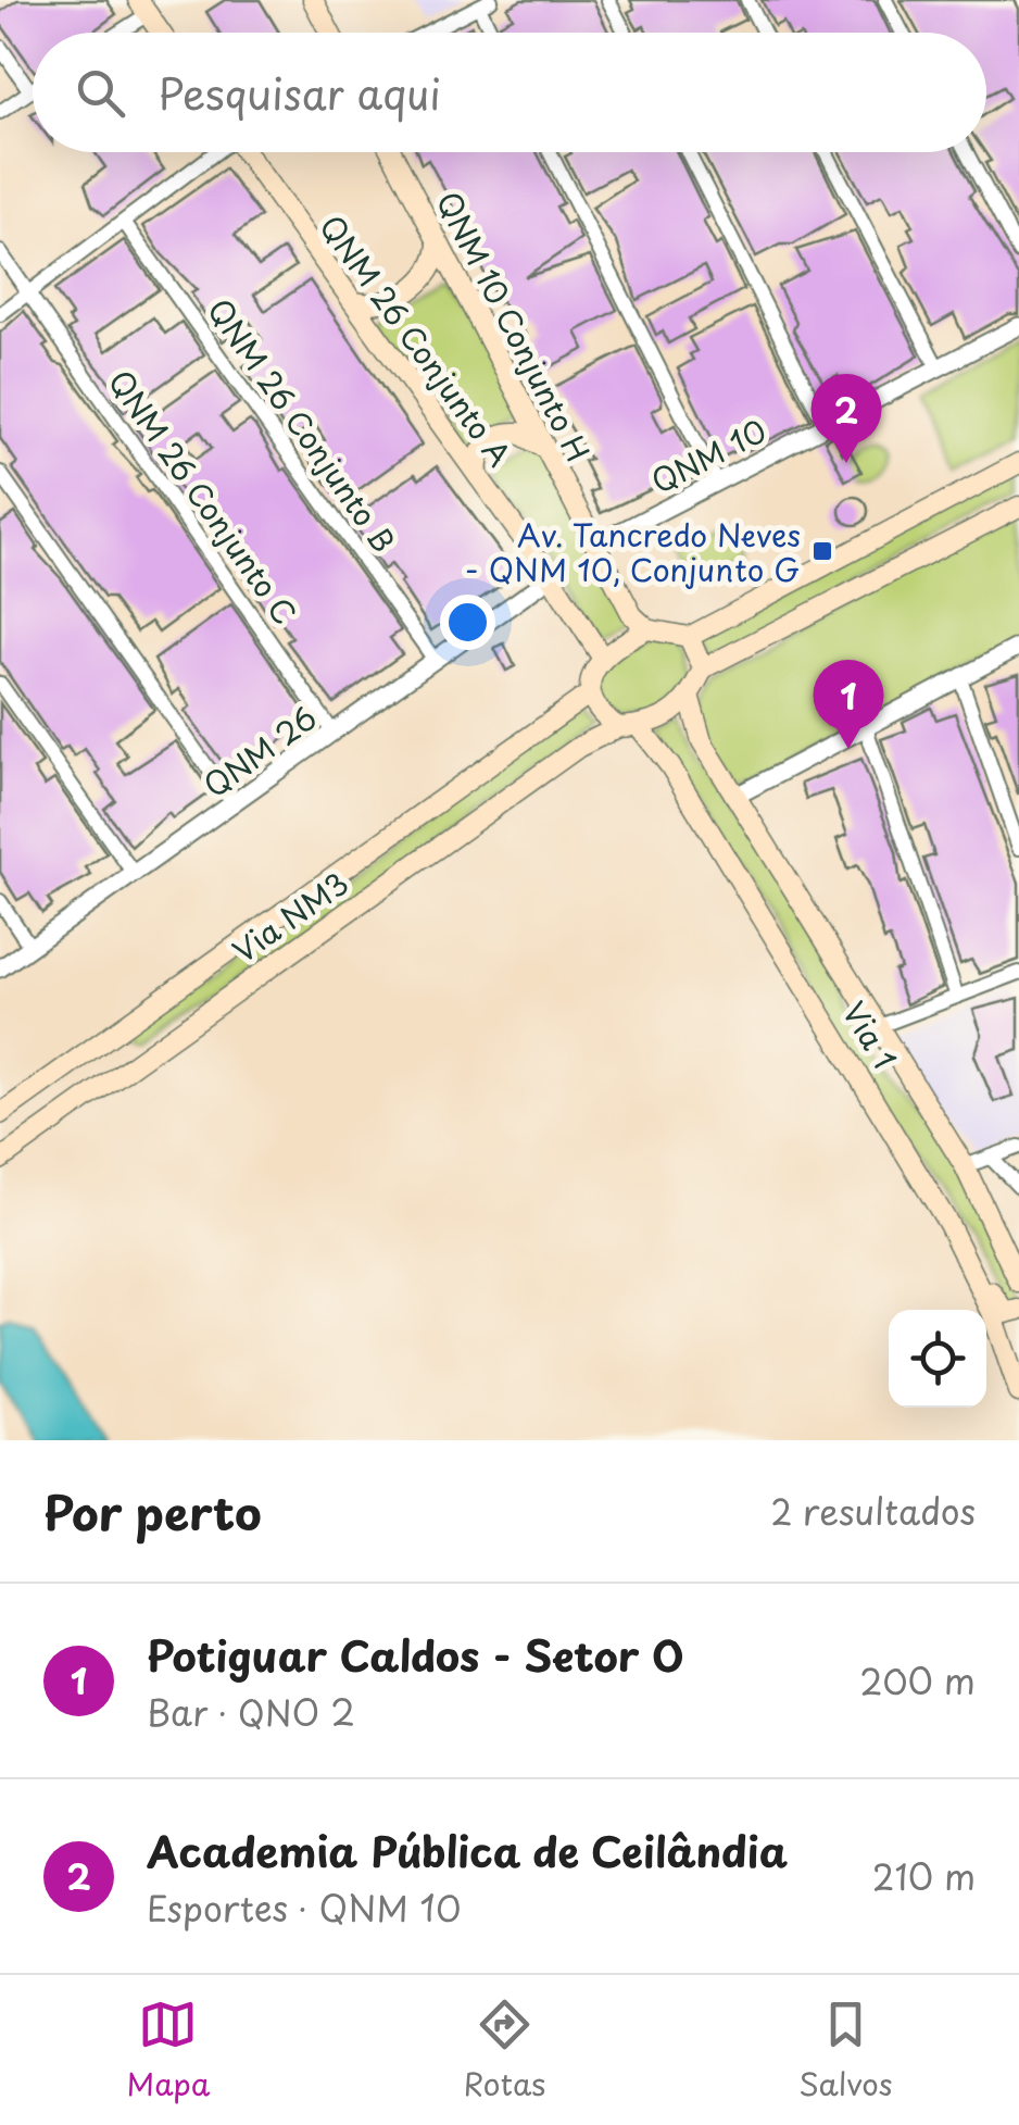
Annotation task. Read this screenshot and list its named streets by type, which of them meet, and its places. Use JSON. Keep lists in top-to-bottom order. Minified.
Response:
{"streets":{"main road":["QNM 10 Conjunto H","QNM 26 Conjunto A","Via NM3","Via 1"],"street":["QNM 26 Conjunto B","QNM 10","QNM 26 Conjunto C","QNM 26"]},"crossings":[["QNM 10 Conjunto H","QNM 26 Conjunto A"],["QNM 10 Conjunto H","QNM 10"],["QNM 10 Conjunto H","Via NM3"],["QNM 10 Conjunto H","Via 1"],["QNM 26 Conjunto A","QNM 26"],["QNM 26 Conjunto A","Via NM3"],["QNM 26 Conjunto A","Via 1"],["QNM 26 Conjunto B","QNM 26"],["QNM 26 Conjunto C","QNM 26"],["Via NM3","Via 1"]],"places":{"transit":["Av. Tancredo Neves - QNM 10, Conjunto G"]},"page":{"search":"Pesquisar aqui","pins":["2","1"],"heading":["Por perto","2 resultados"],"list":[{"mark":"1","name":"Potiguar Caldos - Setor O","note":"Bar · QNO 2","value":"200 m"},{"mark":"2","name":"Academia Pública de Ceilândia","note":"Esportes · QNM 10","value":"210 m"}],"nav":["Mapa","Rotas","Salvos"]}}
